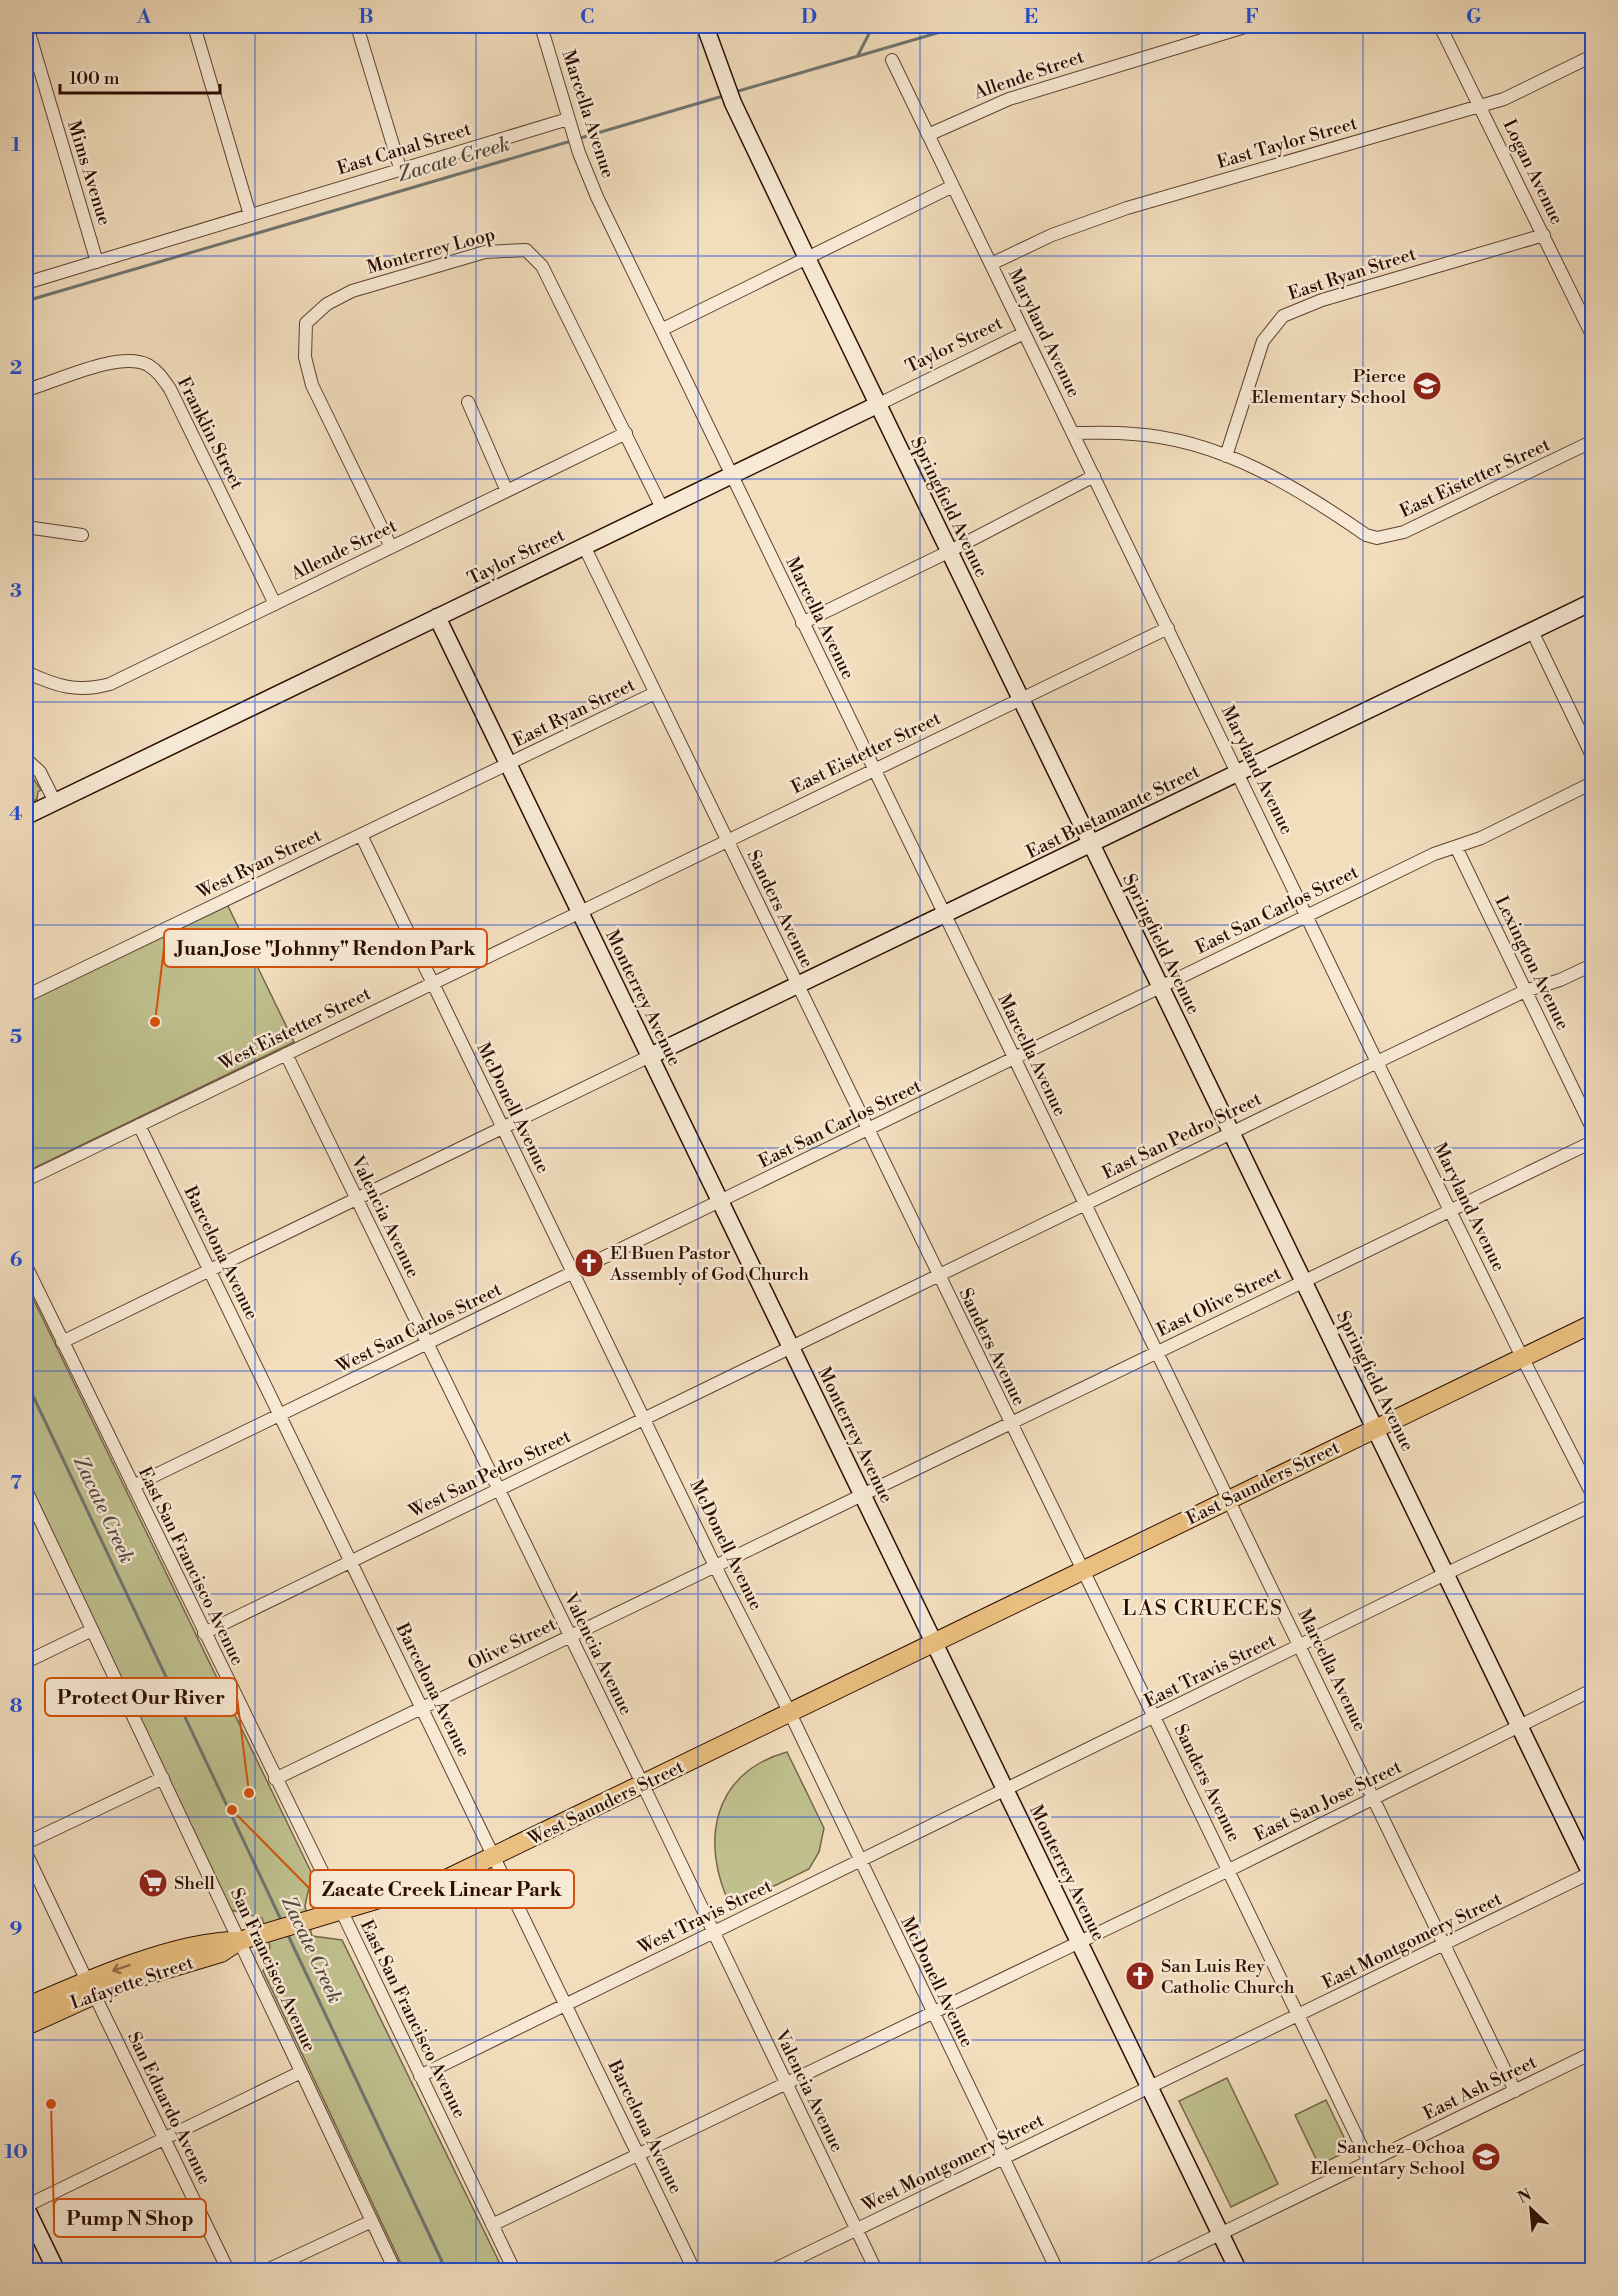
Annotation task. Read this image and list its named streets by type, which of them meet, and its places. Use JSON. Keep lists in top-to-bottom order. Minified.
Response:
{"streets":{"main road":["East Saunders Street","West Saunders Street","Lafayette Street"],"street":["Allende Street","Marcella Avenue","East Taylor Street","East Canal Street","Logan Avenue","Mims Avenue","Monterrey Loop","East Ryan Street","Maryland Avenue","Taylor Street","Franklin Street","East Eistetter Street","Springfield Avenue","East Bustamante Street","West Ryan Street","Sanders Avenue","East San Carlos Street","Lexington Avenue","Monterrey Avenue","West Eistetter Street","McDonell Avenue","East San Pedro Street","Valencia Avenue","Barcelona Avenue","East Olive Street","West San Carlos Street","West San Pedro Street","East San Francisco Avenue","Olive Street","East Travis Street","East San Jose Street","West Travis Street","East Montgomery Street","San Francisco Avenue","East Ash Street","San Eduardo Avenue","West Montgomery Street"]},"crossings":[["Allende Street","Monterrey Loop"],["Allende Street","Maryland Avenue"],["Allende Street","Franklin Street"],["Marcella Avenue","East Canal Street"],["Marcella Avenue","Taylor Street"],["Marcella Avenue","East Eistetter Street"],["Marcella Avenue","East Bustamante Street"],["Marcella Avenue","East San Carlos Street"],["Marcella Avenue","East San Pedro Street"],["Marcella Avenue","East Olive Street"],["Marcella Avenue","East Saunders Street"],["Marcella Avenue","East Travis Street"],["Marcella Avenue","East San Jose Street"],["Marcella Avenue","East Montgomery Street"],["Marcella Avenue","East Ash Street"],["East Taylor Street","Logan Avenue"],["East Taylor Street","Maryland Avenue"],["East Canal Street","Mims Avenue"],["Logan Avenue","East Ryan Street"],["Monterrey Loop","Taylor Street"],["East Ryan Street","East Eistetter Street"],["East Ryan Street","West Ryan Street"],["East Ryan Street","Sanders Avenue"],["East Ryan Street","Monterrey Avenue"],["Maryland Avenue","Taylor Street"],["Maryland Avenue","East Eistetter Street"],["Maryland Avenue","East Bustamante Street"],["Maryland Avenue","East San Carlos Street"],["Maryland Avenue","East San Pedro Street"],["Maryland Avenue","East Olive Street"],["Maryland Avenue","East Saunders Street"],["Taylor Street","Springfield Avenue"],["Taylor Street","Sanders Avenue"],["Taylor Street","Monterrey Avenue"],["East Eistetter Street","Springfield Avenue"],["East Eistetter Street","Sanders Avenue"],["East Eistetter Street","Monterrey Avenue"],["East Eistetter Street","West Eistetter Street"],["Springfield Avenue","East Bustamante Street"],["Springfield Avenue","East San Carlos Street"],["Springfield Avenue","East San Pedro Street"],["Springfield Avenue","East Olive Street"],["Springfield Avenue","East Saunders Street"],["Springfield Avenue","East Travis Street"],["Springfield Avenue","East San Jose Street"],["Springfield Avenue","East Montgomery Street"],["East Bustamante Street","Sanders Avenue"],["East Bustamante Street","Monterrey Avenue"],["West Ryan Street","Monterrey Avenue"],["West Ryan Street","McDonell Avenue"],["Sanders Avenue","East San Carlos Street"],["Sanders Avenue","East San Pedro Street"],["Sanders Avenue","East Olive Street"],["Sanders Avenue","East Saunders Street"],["Sanders Avenue","East Travis Street"],["Sanders Avenue","East San Jose Street"],["Sanders Avenue","East Montgomery Street"],["Sanders Avenue","East Ash Street"],["East San Carlos Street","Lexington Avenue"],["East San Carlos Street","Monterrey Avenue"],["East San Carlos Street","West San Carlos Street"],["Lexington Avenue","East San Pedro Street"],["Monterrey Avenue","West Eistetter Street"],["Monterrey Avenue","East San Pedro Street"],["Monterrey Avenue","East Olive Street"],["Monterrey Avenue","West San Carlos Street"],["Monterrey Avenue","West San Pedro Street"],["Monterrey Avenue","East Saunders Street"],["Monterrey Avenue","Olive Street"],["Monterrey Avenue","East Travis Street"],["Monterrey Avenue","East San Jose Street"],["Monterrey Avenue","West Saunders Street"],["Monterrey Avenue","West Travis Street"],["Monterrey Avenue","East Montgomery Street"],["Monterrey Avenue","East Ash Street"],["Monterrey Avenue","West Montgomery Street"],["West Eistetter Street","McDonell Avenue"],["West Eistetter Street","Valencia Avenue"],["West Eistetter Street","Barcelona Avenue"],["McDonell Avenue","West San Carlos Street"],["McDonell Avenue","West San Pedro Street"],["McDonell Avenue","Olive Street"],["McDonell Avenue","East San Jose Street"],["McDonell Avenue","West Saunders Street"],["McDonell Avenue","West Travis Street"],["McDonell Avenue","West Montgomery Street"],["East San Pedro Street","West San Pedro Street"],["Valencia Avenue","West San Carlos Street"],["Valencia Avenue","West San Pedro Street"],["Valencia Avenue","Olive Street"],["Valencia Avenue","East San Jose Street"],["Valencia Avenue","West Saunders Street"],["Valencia Avenue","West Travis Street"],["Valencia Avenue","West Montgomery Street"],["Barcelona Avenue","West San Carlos Street"],["Barcelona Avenue","West San Pedro Street"],["Barcelona Avenue","Olive Street"],["Barcelona Avenue","East San Jose Street"],["Barcelona Avenue","West Saunders Street"],["Barcelona Avenue","West Travis Street"],["East Olive Street","Olive Street"],["West San Carlos Street","East San Francisco Avenue"],["West San Pedro Street","East San Francisco Avenue"],["East Saunders Street","West Saunders Street"],["East San Francisco Avenue","Olive Street"],["East San Francisco Avenue","East San Jose Street"],["East San Francisco Avenue","West Saunders Street"],["East San Francisco Avenue","West Travis Street"],["East Travis Street","West Travis Street"],["West Saunders Street","Lafayette Street"],["East Montgomery Street","West Montgomery Street"],["San Francisco Avenue","Lafayette Street"],["Lafayette Street","San Eduardo Avenue"]],"districts":["LAS CRUECES"],"water":["Zacate Creek"],"places":{"school or university":["Pierce Elementary School","Sanchez-Ochoa Elementary School"],"other":["Juan Jose \"Johnny\" Rendon Park","Protect Our River","Zacate Creek Linear Park","Pump N Shop"],"church":["El Buen Pastor Assembly of God Church","San Luis Rey Catholic Church"],"supermarket":["Shell"]},"scale_bar":"100 m","north":"top left","grid":{"columns":["A","B","C","D","E","F","G"],"rows":["1","2","3","4","5","6","7","8","9","10"]}}
